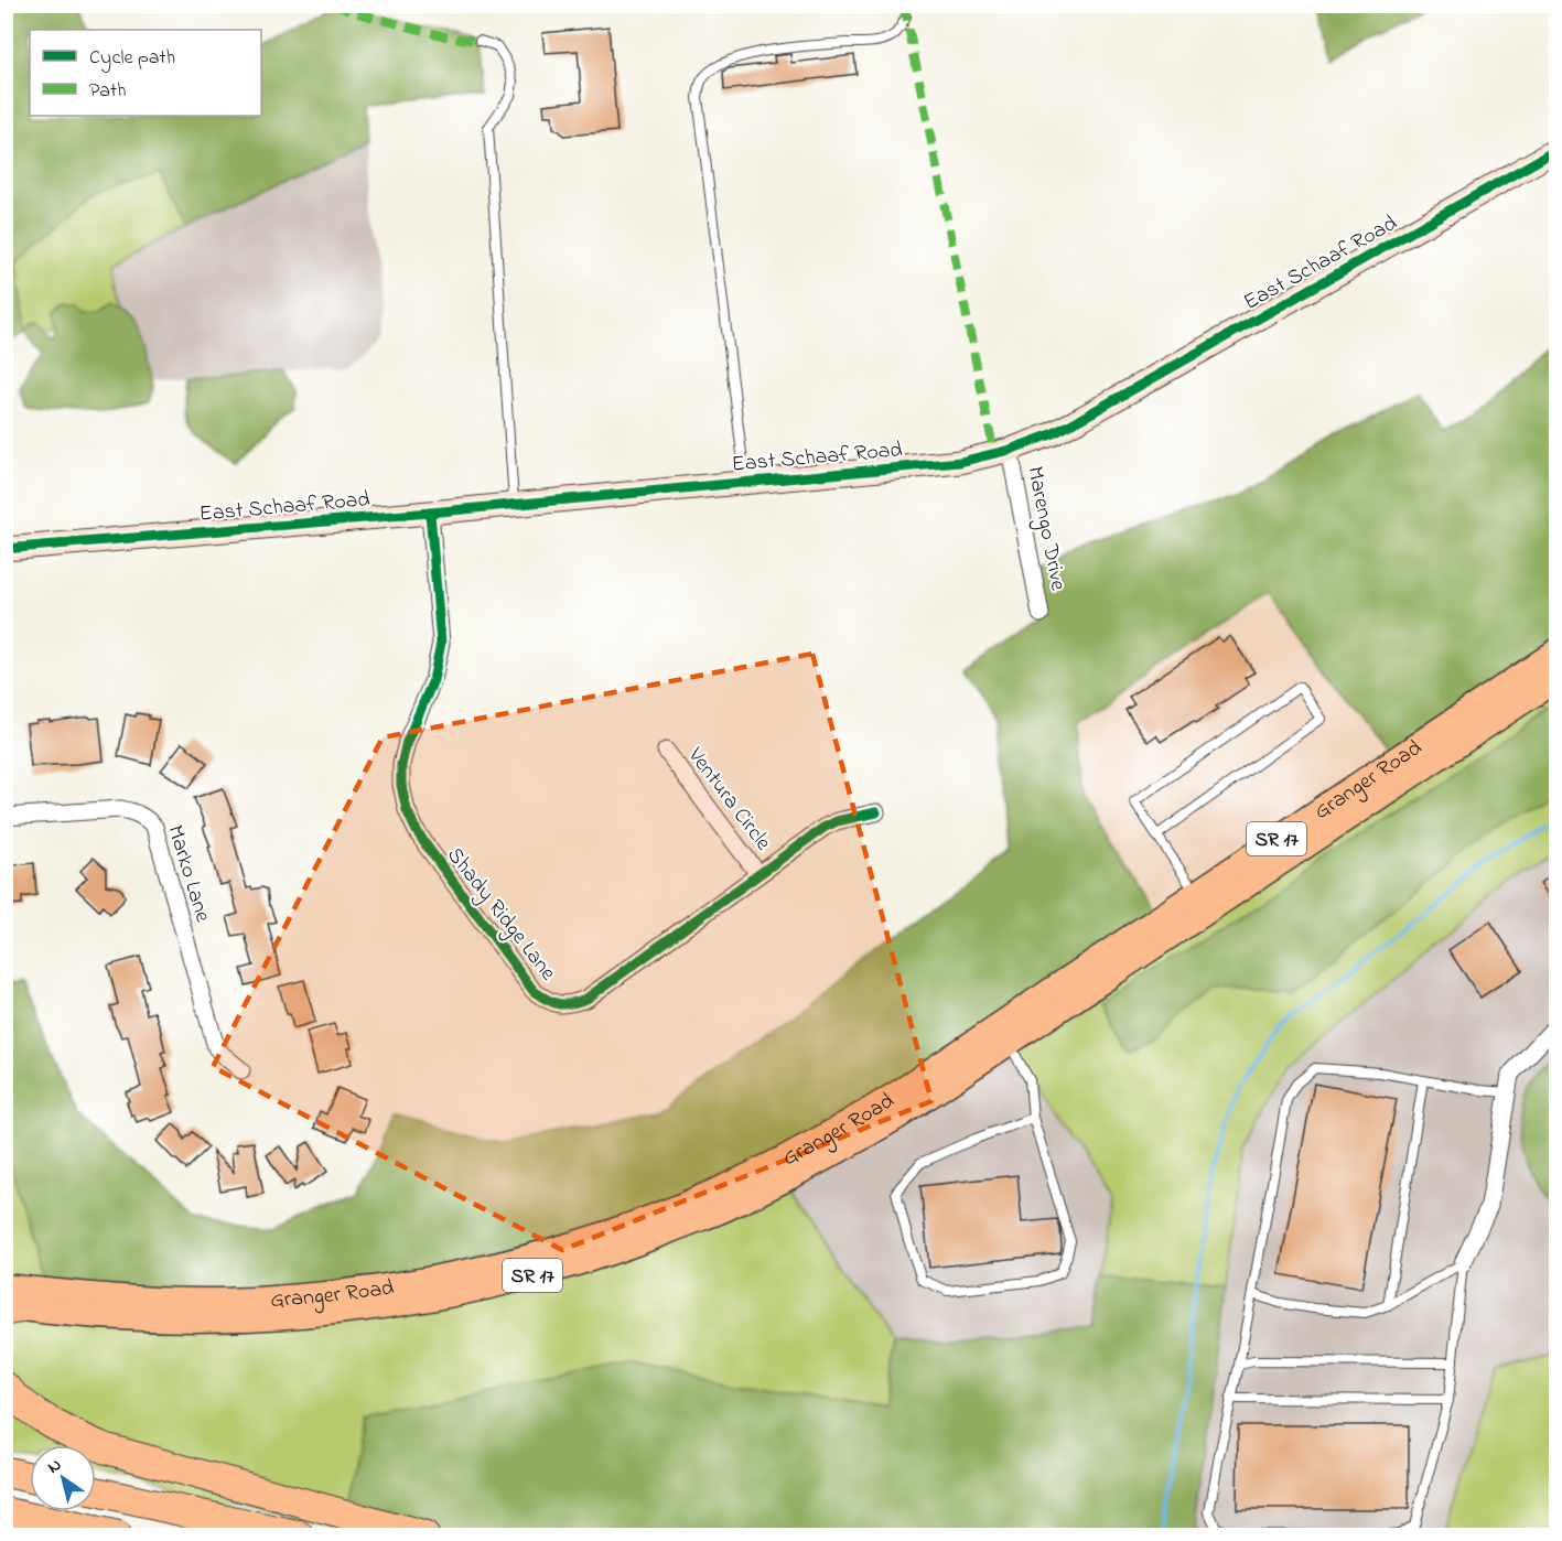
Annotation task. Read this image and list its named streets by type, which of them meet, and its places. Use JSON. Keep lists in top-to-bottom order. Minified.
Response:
{"streets":{"main road":["Granger Road","SR 17"],"street":["East Schaaf Road","Marengo Drive","Ventura Circle","Marko Lane","Shady Ridge Lane"]},"crossings":[["East Schaaf Road","Marengo Drive"],["East Schaaf Road","Shady Ridge Lane"],["Ventura Circle","Shady Ridge Lane"]],"legend":["Cycle path","Path"],"north":"top left"}
